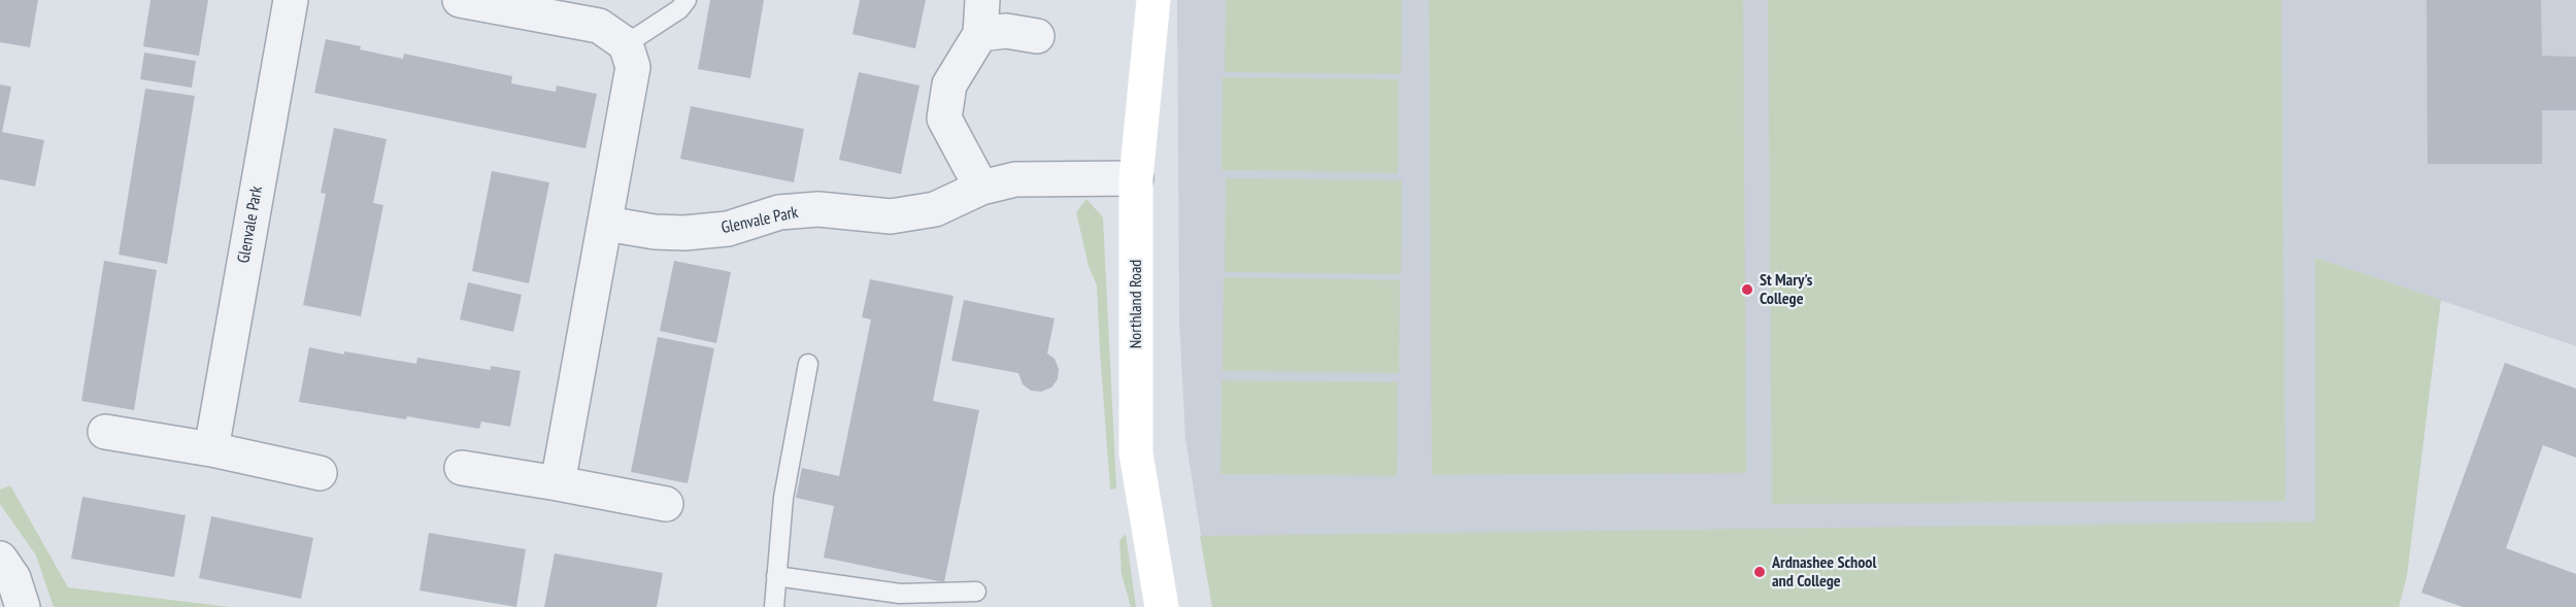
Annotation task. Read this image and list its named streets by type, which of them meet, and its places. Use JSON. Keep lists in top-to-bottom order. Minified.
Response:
{"streets":{"main road":["Northland Road"],"street":["Glenvale Park"]},"crossings":[["Glenvale Park","Northland Road"]],"places":["St Mary's College","Ardnashee School and College"]}
